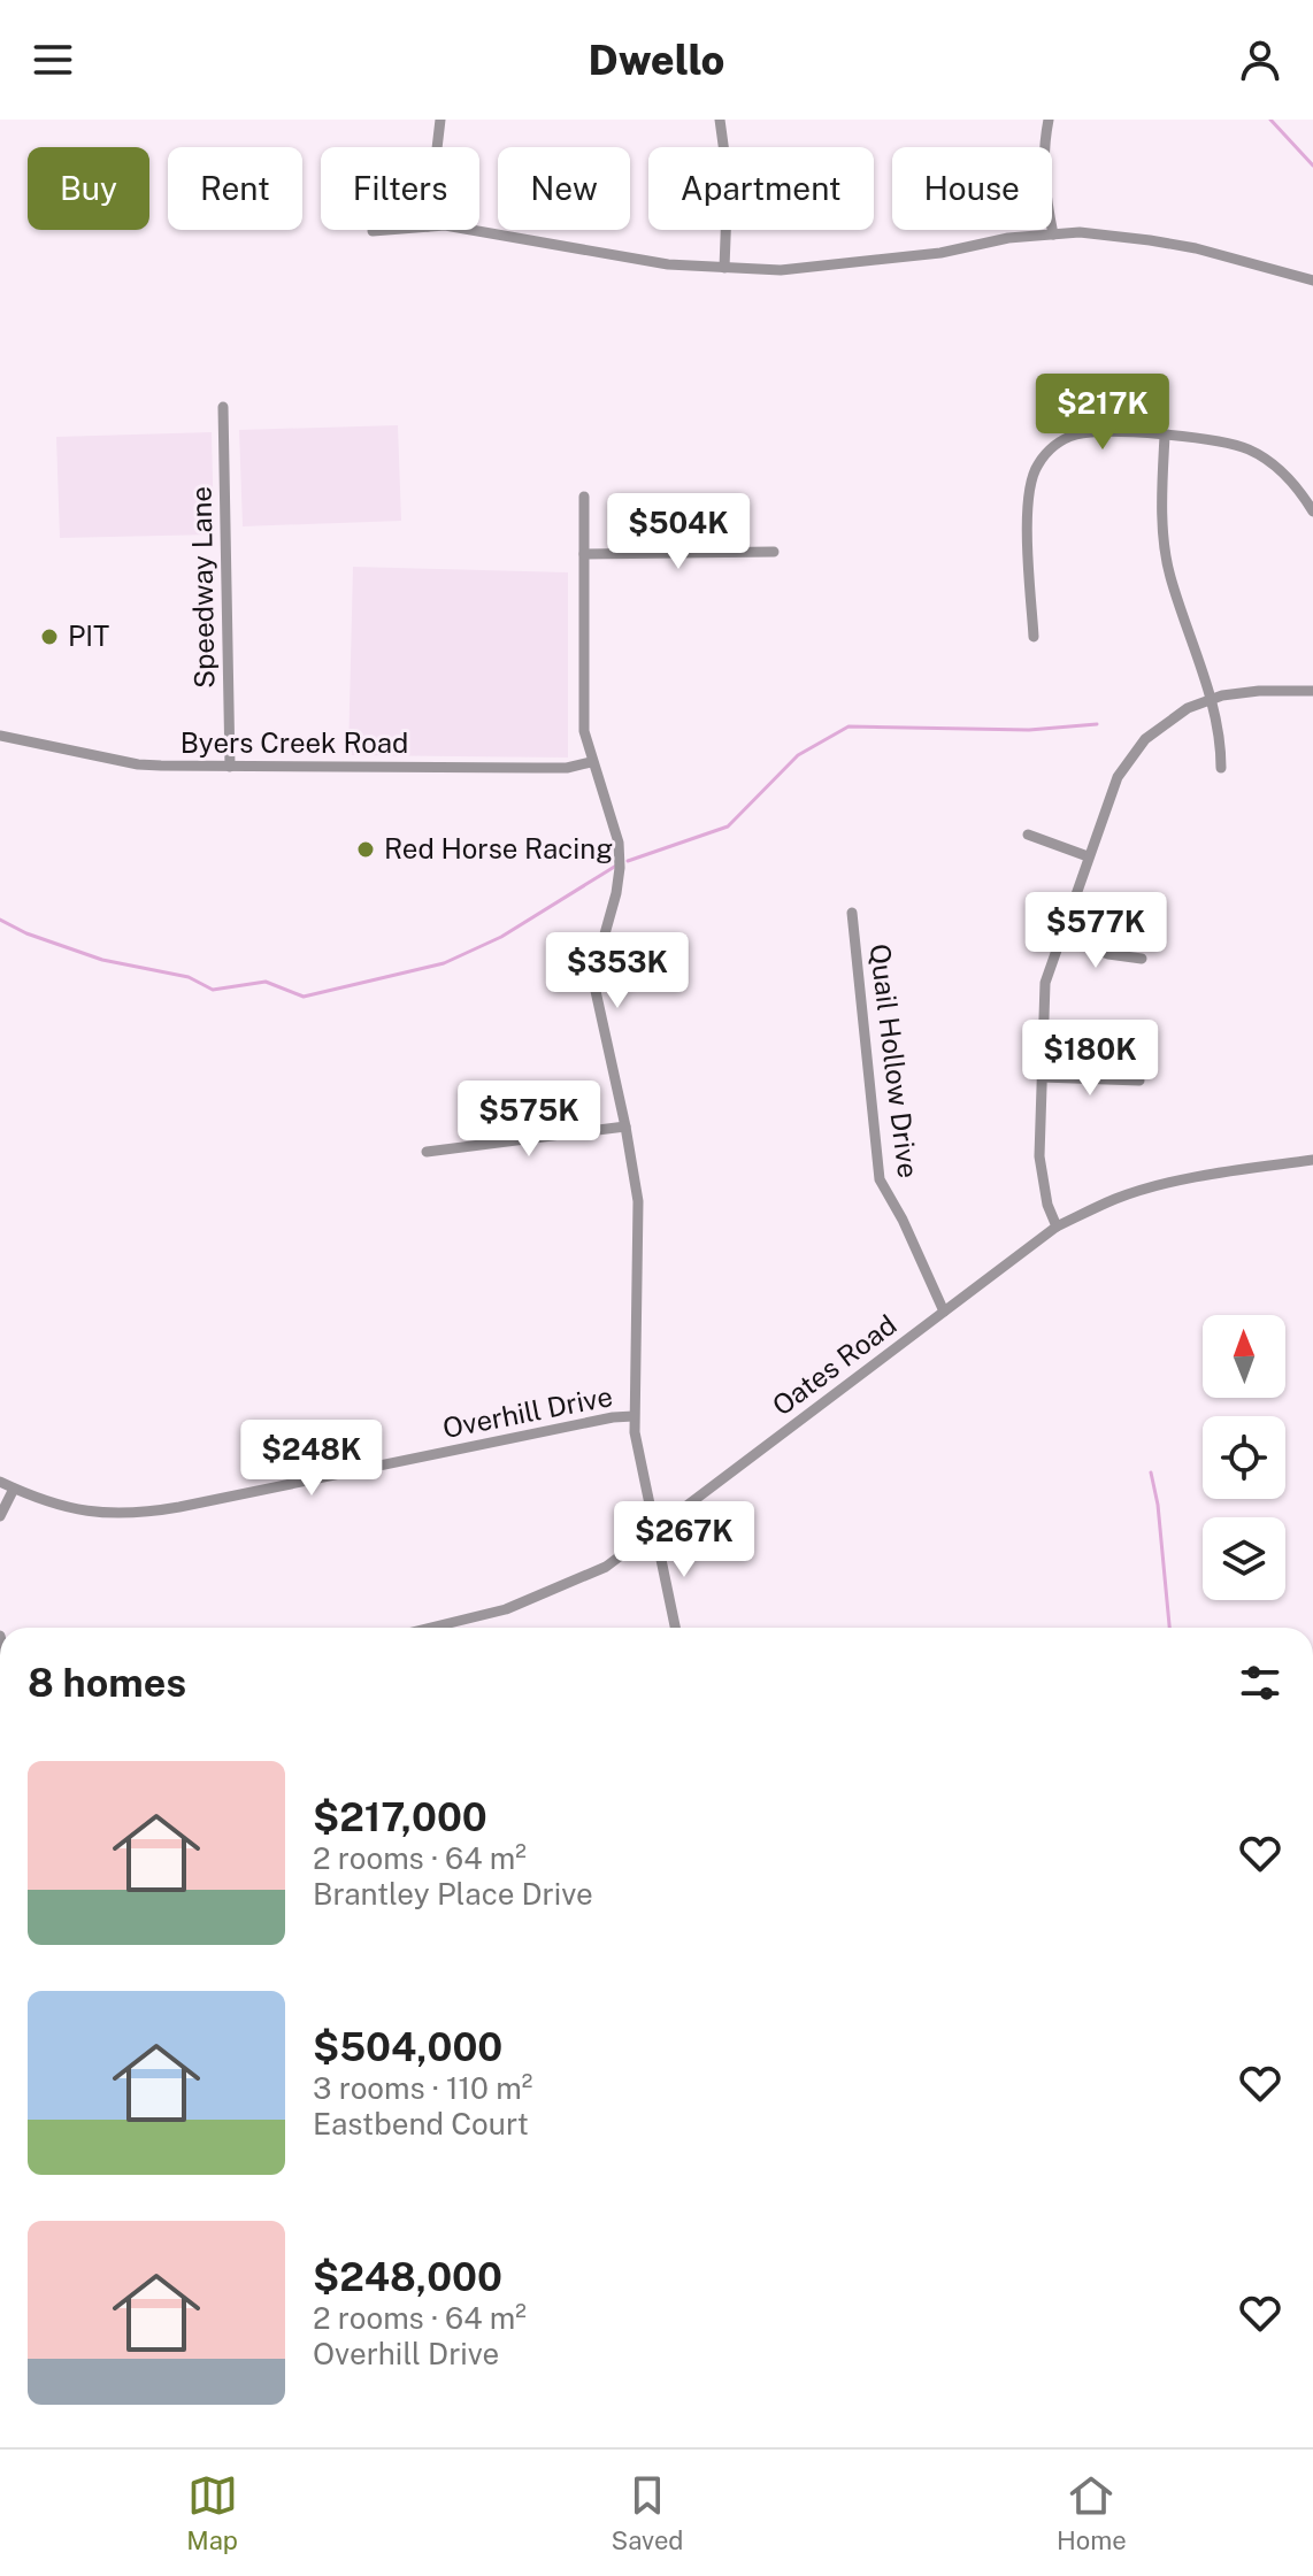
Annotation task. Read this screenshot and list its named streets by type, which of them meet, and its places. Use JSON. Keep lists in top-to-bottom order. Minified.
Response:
{"streets":{"street":["Speedway Lane","Byers Creek Road","Quail Hollow Drive","Oates Road","Overhill Drive"]},"crossings":[["Speedway Lane","Byers Creek Road"],["Quail Hollow Drive","Oates Road"]],"places":["PIT","Red Horse Racing"],"north":"top","page":{"header":"Dwello","chip":["Buy","Rent","Filters","New","Apartment","House"],"price":["$217K","$504K","$577K","$353K","$180K","$575K","$248K","$267K"],"heading":"8 homes","list":[{"name":"$217,000","note":"2 rooms · 64 m² · Brantley Place Drive"},{"name":"$504,000","note":"3 rooms · 110 m² · Eastbend Court"},{"name":"$248,000","note":"2 rooms · 64 m² · Overhill Drive"}],"tabs":["Map","Saved","Home"]}}
